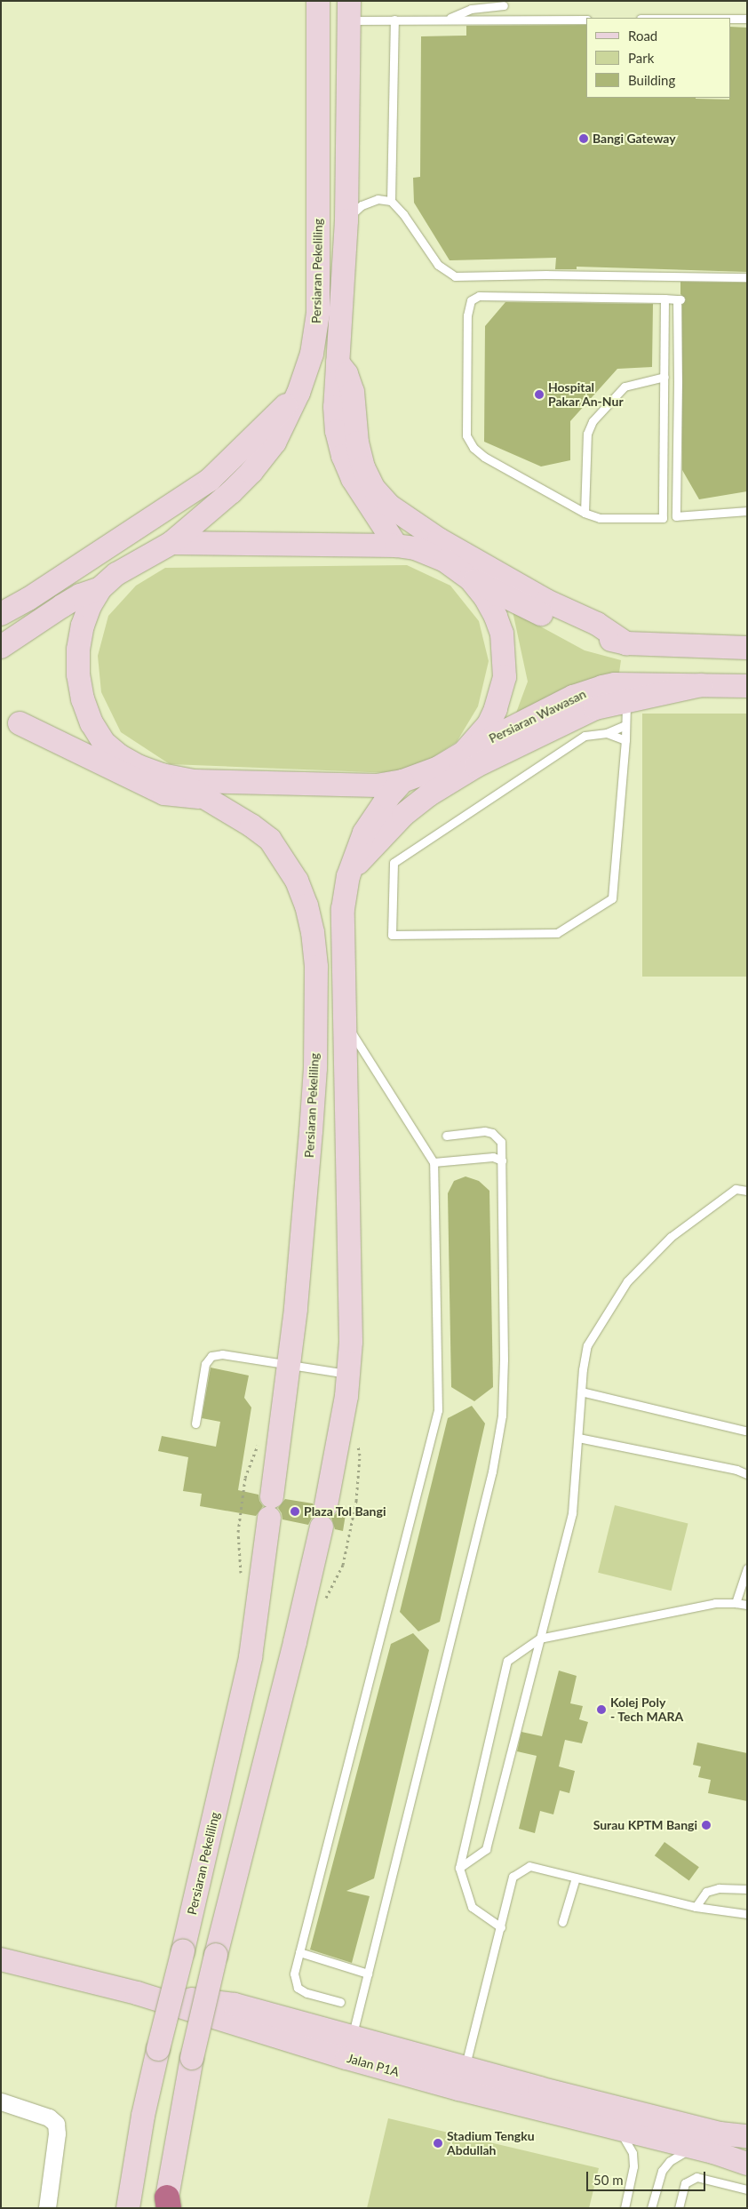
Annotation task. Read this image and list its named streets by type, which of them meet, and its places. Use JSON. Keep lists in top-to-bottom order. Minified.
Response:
{"streets":{"main road":["Persiaran Pekeliling","Persiaran Wawasan","Jalan P1A"]},"places":["Bangi Gateway","Hospital Pakar An-Nur","Plaza Tol Bangi","Kolej Poly - Tech MARA","Surau KPTM Bangi","Stadium Tengku Abdullah"],"legend":["Road","Park","Building"],"scale_bar":"50 m"}
